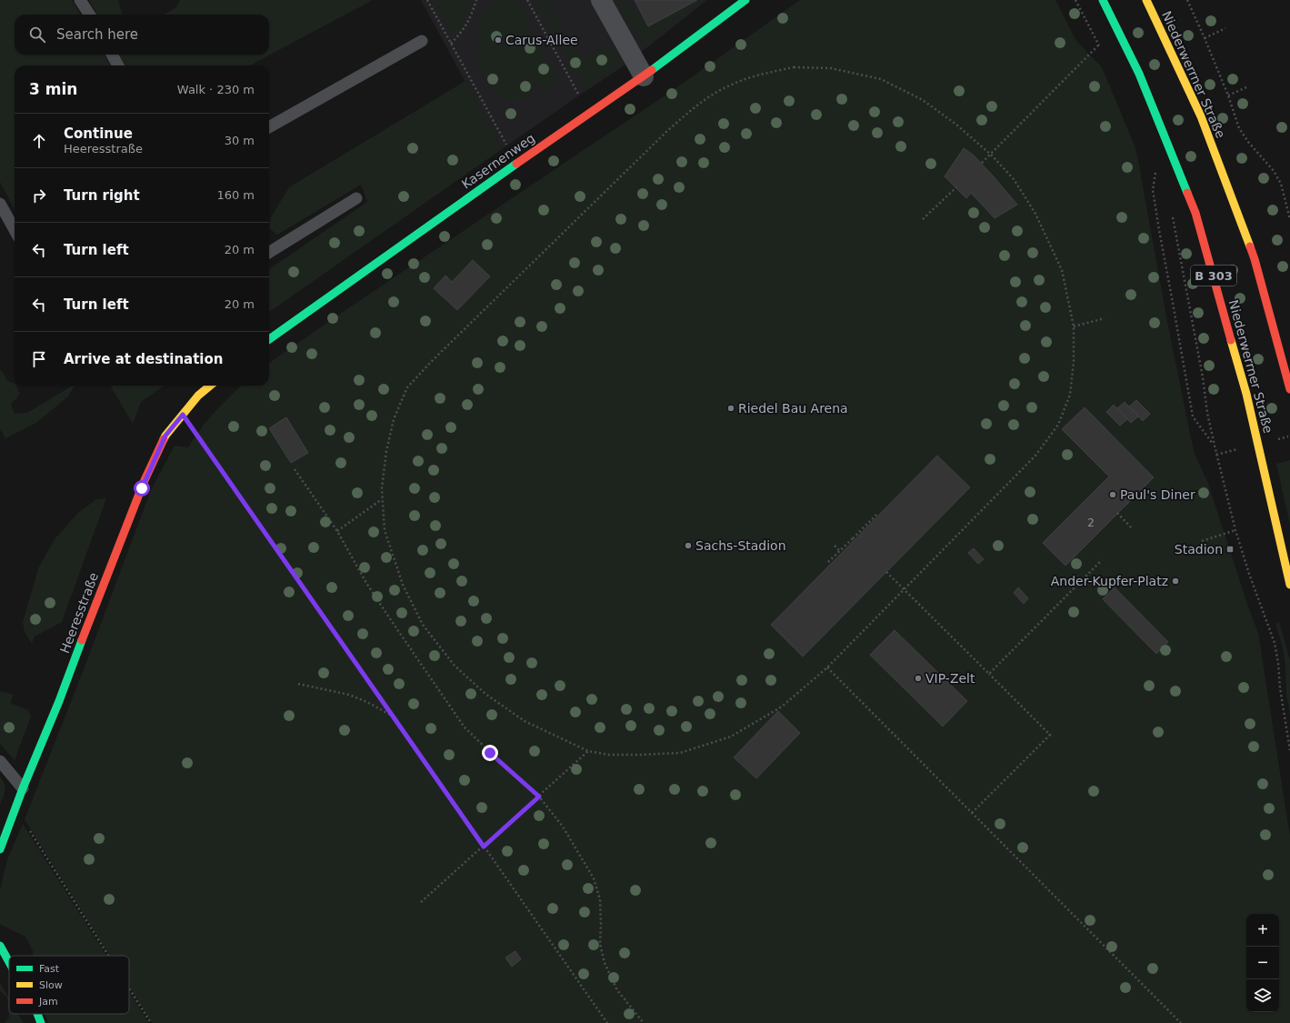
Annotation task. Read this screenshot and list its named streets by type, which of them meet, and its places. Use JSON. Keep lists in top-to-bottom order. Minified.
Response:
{"streets":{"street":["Niederwerrner Straße","Kasernenweg","B 303","Heeresstraße"]},"places":{"other":["Carus-Allee","Riedel Bau Arena","Paul's Diner","Sachs-Stadion","Ander-Kupfer-Platz","VIP-Zelt"],"transit":["Stadion"]},"house_numbers":["2"],"legend":["Fast","Slow","Jam"],"page":{"search":"Search here","heading":["3 min","Walk · 230 m"],"list":[["Continue","Heeresstraße","30 m"],["Turn right","160 m"],["Turn left","20 m"],["Turn left","20 m"],"Arrive at destination"],"map_buttons":["+","−"]}}
